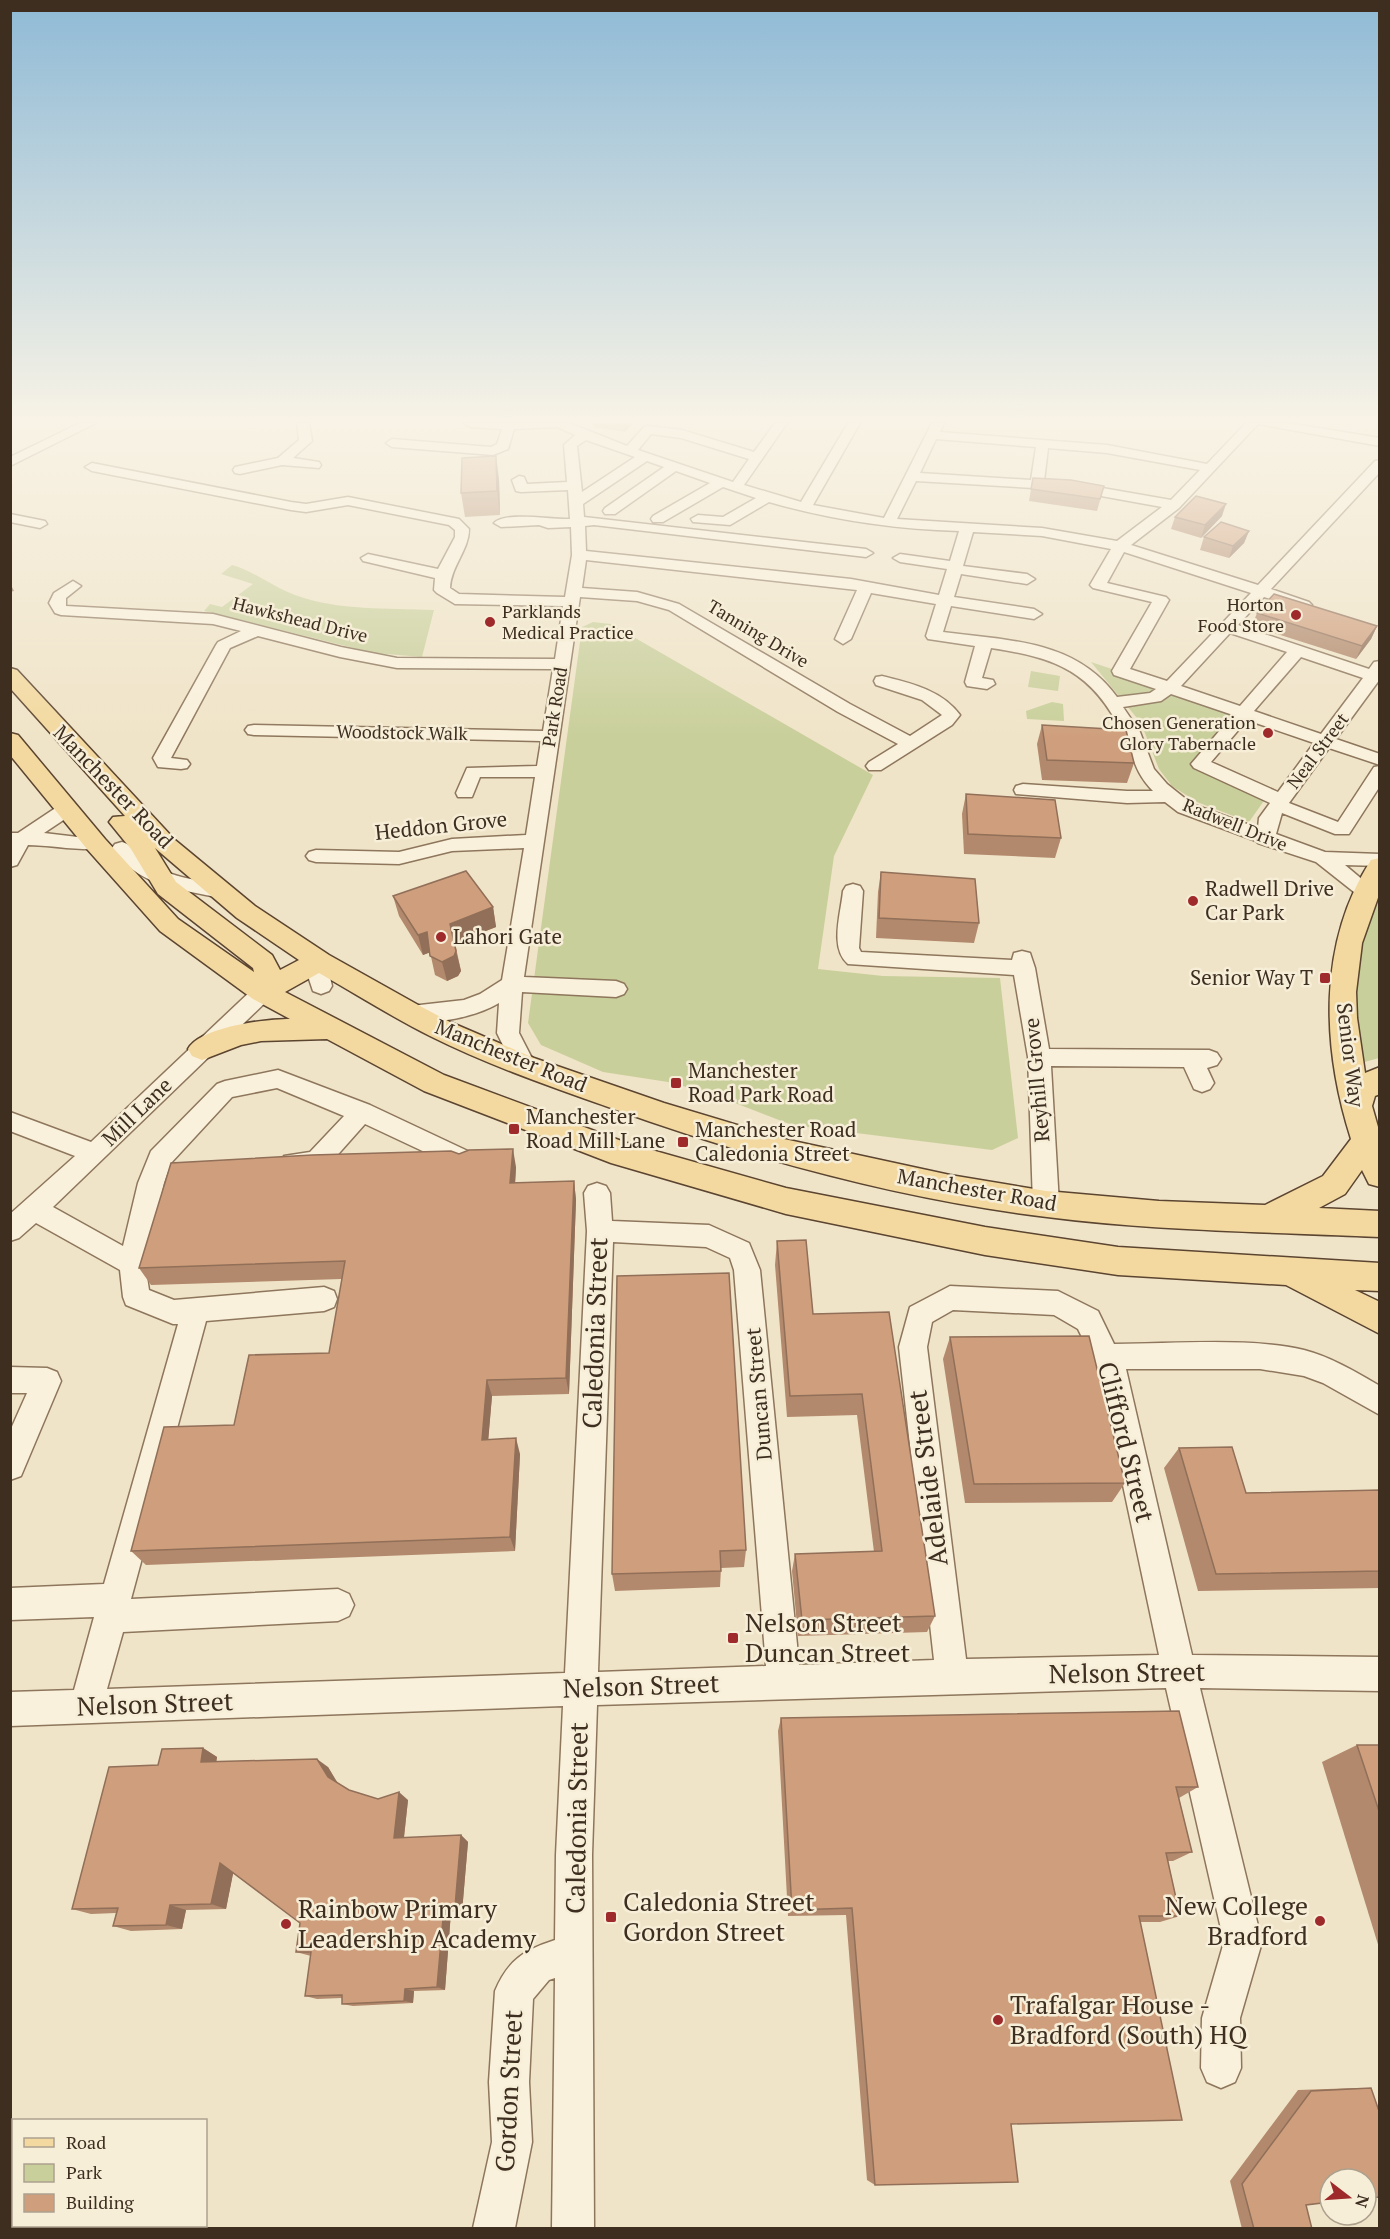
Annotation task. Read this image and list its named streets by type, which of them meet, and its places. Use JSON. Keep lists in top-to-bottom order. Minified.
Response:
{"streets":{"main road":["Manchester Road","Senior Way"],"street":["Hawkshead Drive","Tanning Drive","Park Road","Woodstock Walk","Neal Street","Radwell Drive","Heddon Grove","Reyhill Grove","Mill Lane","Caledonia Street","Duncan Street","Clifford Street","Adelaide Street","Nelson Street","Gordon Street"]},"crossings":[["Hawkshead Drive","Park Road"],["Tanning Drive","Park Road"],["Park Road","Woodstock Walk"],["Park Road","Manchester Road"],["Park Road","Heddon Grove"],["Neal Street","Radwell Drive"],["Manchester Road","Reyhill Grove"],["Manchester Road","Mill Lane"],["Radwell Drive","Senior Way"],["Caledonia Street","Duncan Street"],["Caledonia Street","Nelson Street"],["Caledonia Street","Gordon Street"],["Duncan Street","Nelson Street"],["Clifford Street","Adelaide Street"],["Clifford Street","Nelson Street"],["Adelaide Street","Nelson Street"]],"places":{"other":["Horton Food Store","Parklands Medical Practice","Chosen Generation Glory Tabernacle","Radwell Drive Car Park","Lahori Gate","New College Bradford","Rainbow Primary Leadership Academy","Trafalgar House - Bradford (South) HQ"],"transit":["Senior Way T","Manchester Road Park Road","Manchester Road Mill Lane","Manchester Road Caledonia Street","Nelson Street Duncan Street","Caledonia Street Gordon Street"]},"legend":["Road","Park","Building"],"north":"right"}
